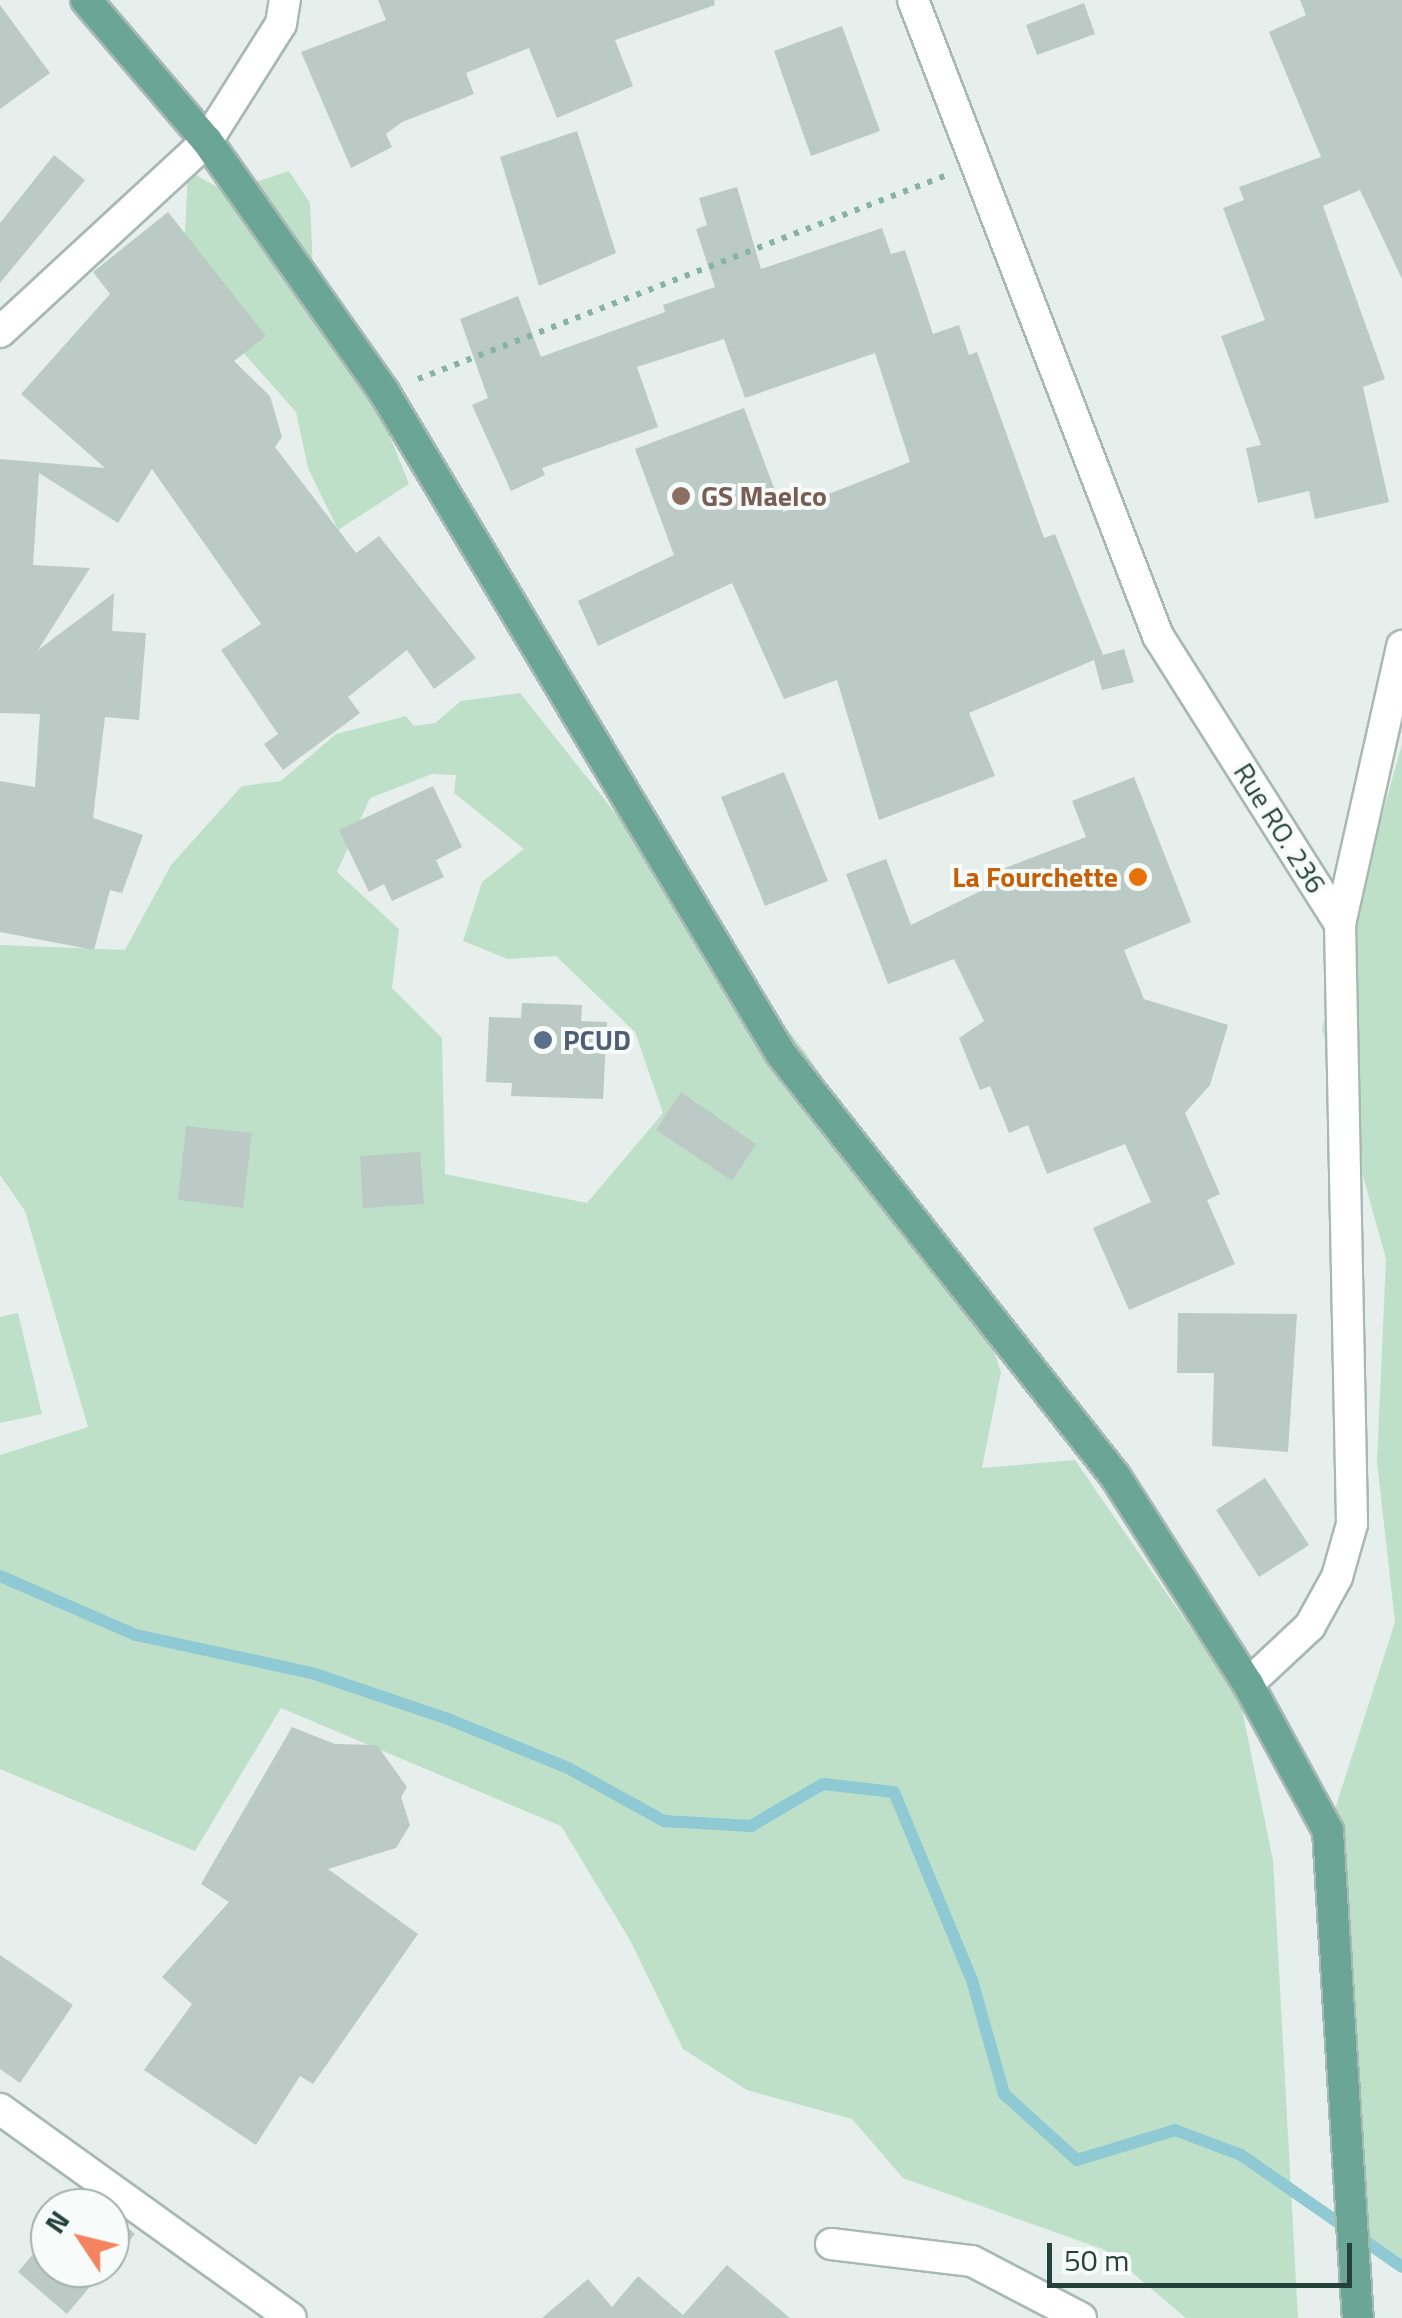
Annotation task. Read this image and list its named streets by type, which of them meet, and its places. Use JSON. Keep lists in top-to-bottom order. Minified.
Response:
{"streets":{"street":["Rue RO. 236"]},"places":["GS Maelco","La Fourchette","PCUD"],"scale_bar":"50 m","north":"top left"}
